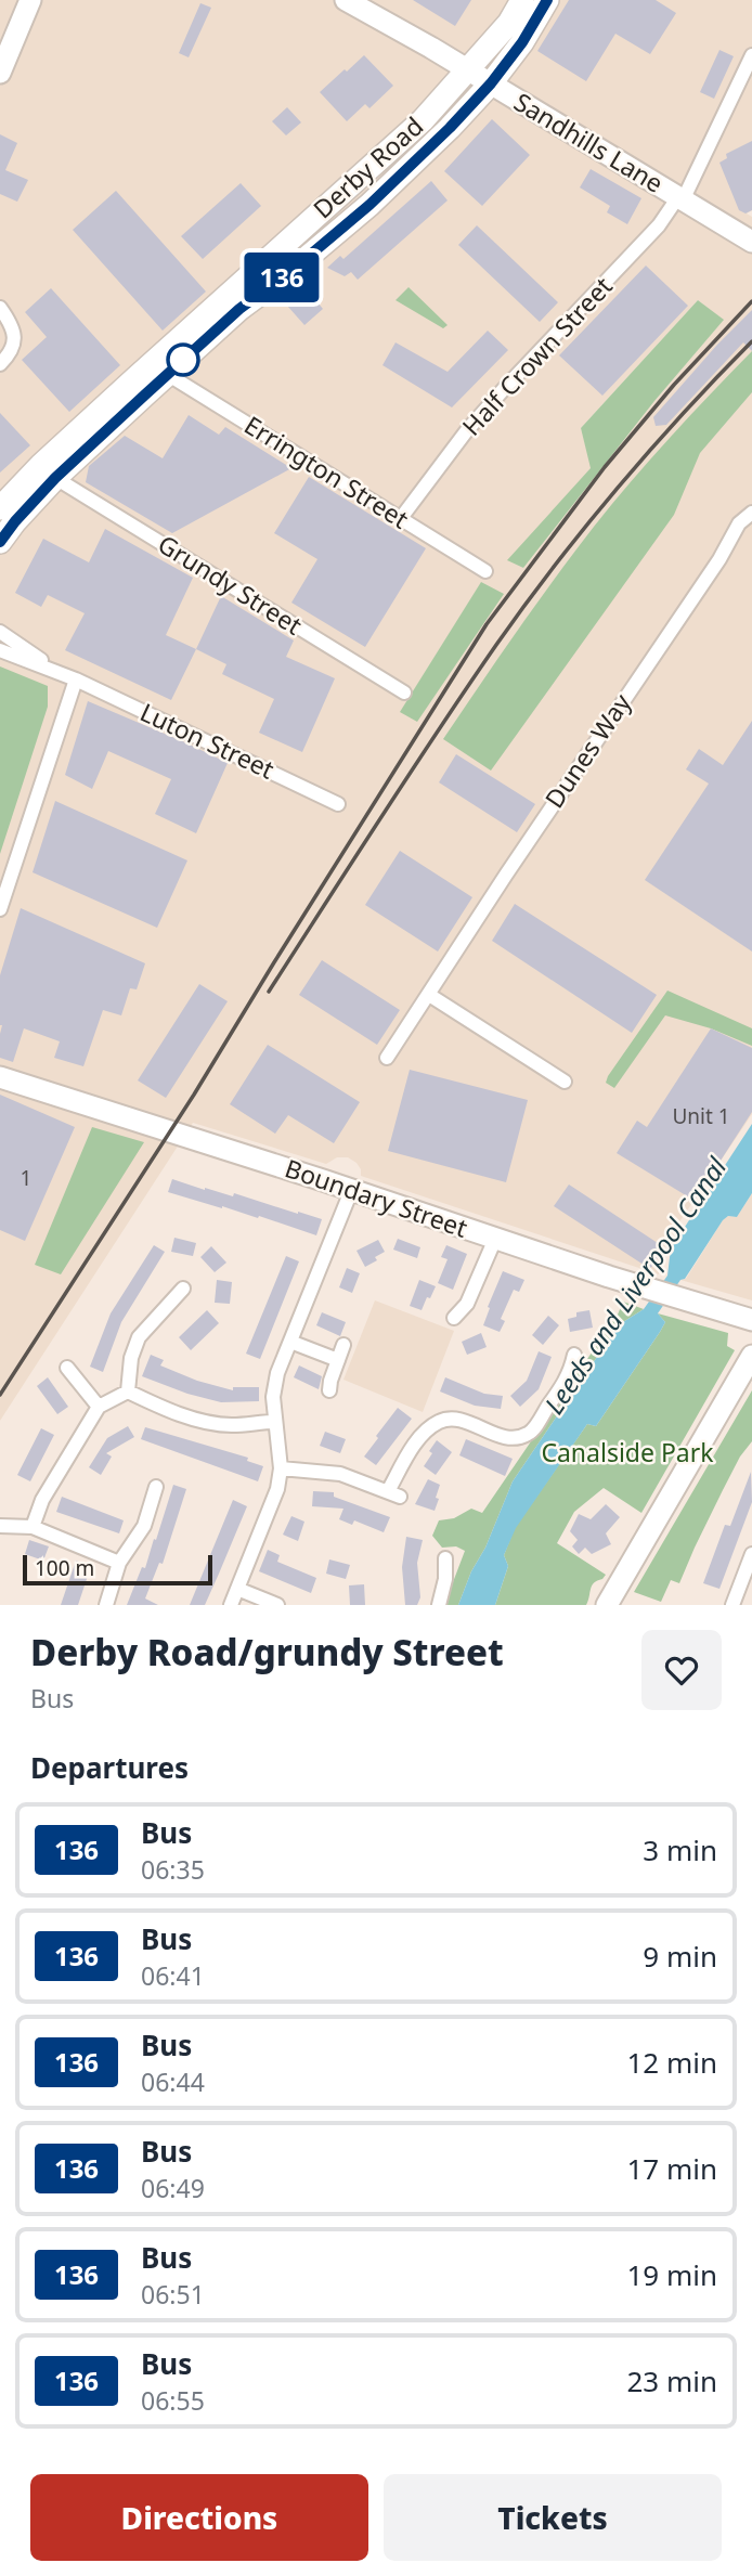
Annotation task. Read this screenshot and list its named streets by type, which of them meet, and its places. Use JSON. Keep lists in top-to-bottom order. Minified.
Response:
{"streets":{"highway":["Derby Road"],"main road":["Sandhills Lane","Boundary Street"],"street":["Half Crown Street","Errington Street","Grundy Street","Luton Street","Dunes Way"]},"crossings":[["Sandhills Lane","Derby Road"],["Sandhills Lane","Half Crown Street"],["Derby Road","Errington Street"],["Derby Road","Grundy Street"],["Half Crown Street","Errington Street"]],"water":["Leeds and Liverpool Canal"],"parks":["Canalside Park"],"lines":["bus line 136"],"house_numbers":["Unit 1","1"],"scale_bar":"100 m","page":{"on_map":"136","scale":"100 m","heading":[["Derby Road/grundy Street","Bus"],"Departures"],"list":[{"mark":"136","name":"Bus","note":"06:35","value":"3 min"},{"mark":"136","name":"Bus","note":"06:41","value":"9 min"},{"mark":"136","name":"Bus","note":"06:44","value":"12 min"},{"mark":"136","name":"Bus","note":"06:49","value":"17 min"},{"mark":"136","name":"Bus","note":"06:51","value":"19 min"},{"mark":"136","name":"Bus","note":"06:55","value":"23 min"}],"buttons":["Directions","Tickets"]}}
